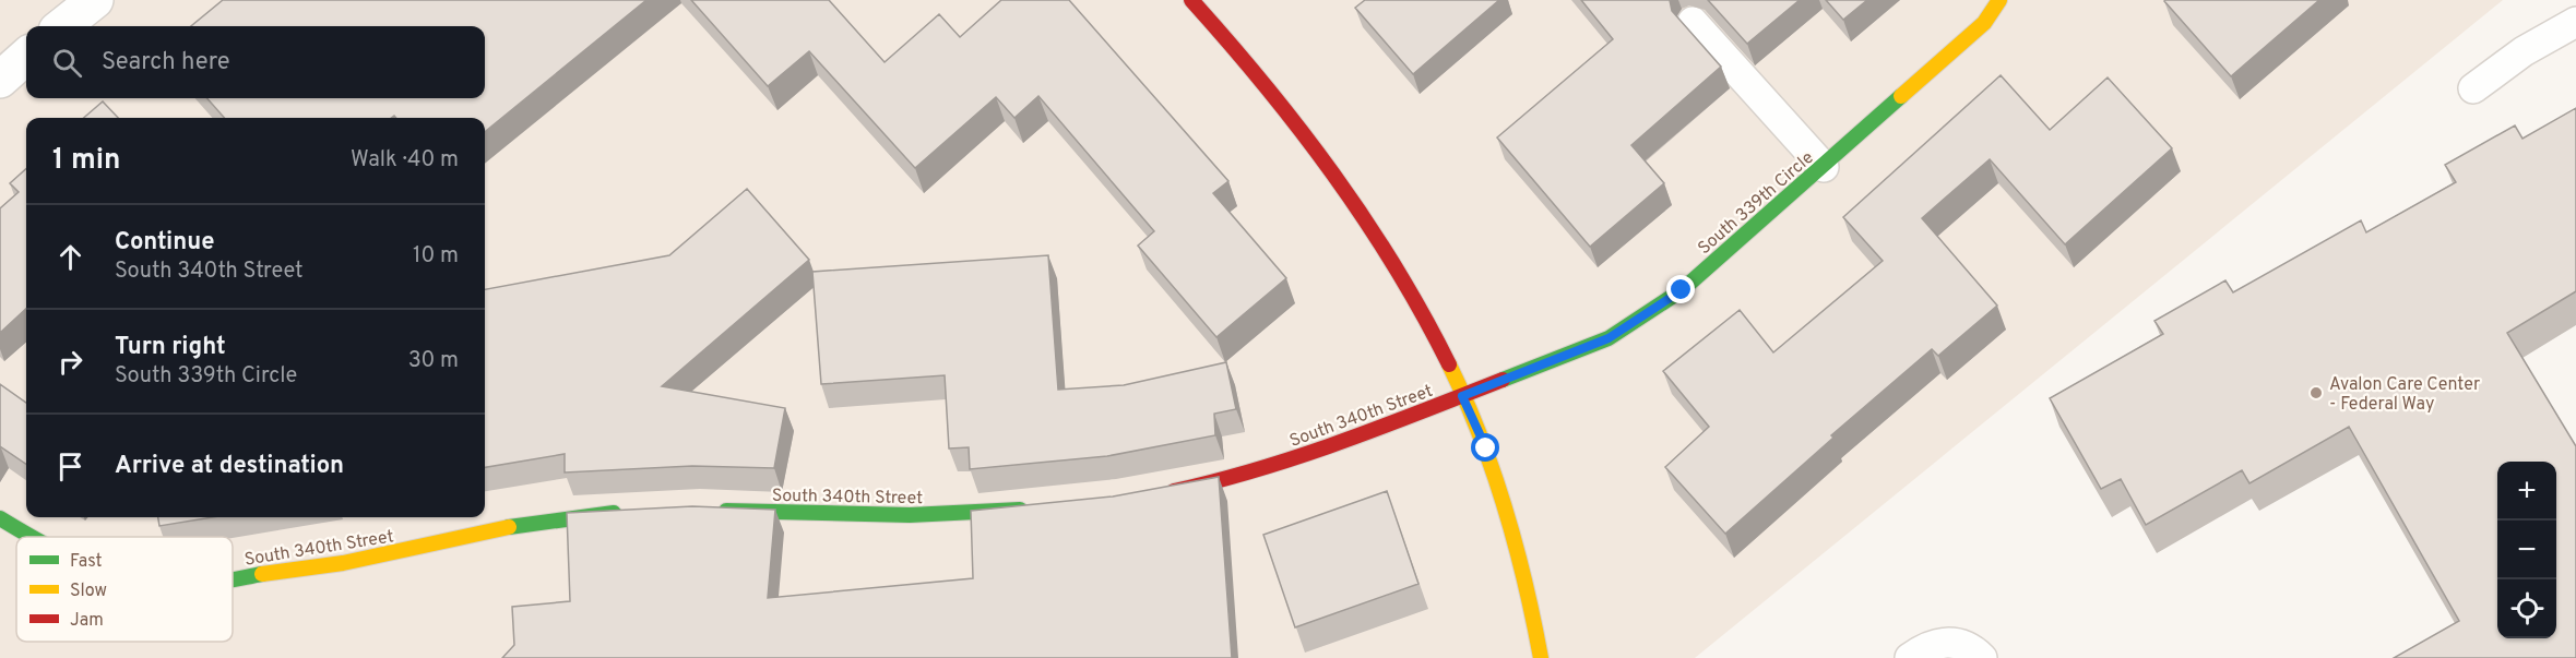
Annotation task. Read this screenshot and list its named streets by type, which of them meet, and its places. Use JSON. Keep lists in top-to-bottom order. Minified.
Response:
{"streets":{"street":["South 339th Circle","South 340th Street"]},"crossings":[["South 339th Circle","South 340th Street"]],"places":["Avalon Care Center - Federal Way"],"legend":["Fast","Slow","Jam"],"page":{"search":"Search here","heading":["1 min","Walk · 40 m"],"list":[["Continue","South 340th Street","10 m"],["Turn right","South 339th Circle","30 m"],"Arrive at destination"],"map_buttons":["+","−"]}}
